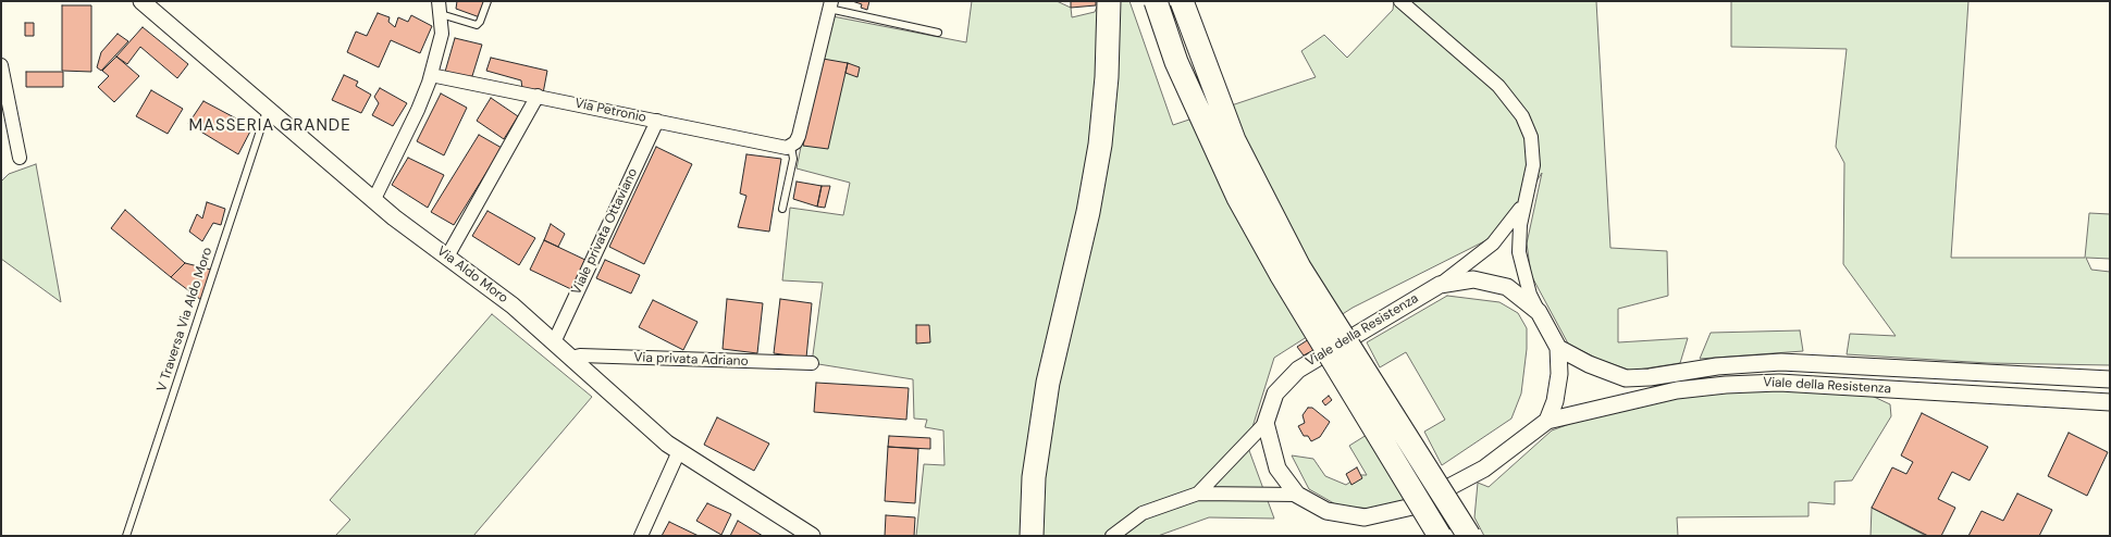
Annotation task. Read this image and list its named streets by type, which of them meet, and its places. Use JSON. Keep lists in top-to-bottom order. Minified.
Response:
{"streets":{"street":["Via Petronio","Viale privata Ottaviano","Via Aldo Moro","Viale della Resistenza","Via privata Adriano"],"lane":["V Traversa Via Aldo Moro"]},"crossings":[["Via Petronio","Viale privata Ottaviano"],["Viale privata Ottaviano","Via Aldo Moro"],["Via Aldo Moro","V Traversa Via Aldo Moro"],["Via Aldo Moro","Via privata Adriano"]],"districts":["MASSERIA GRANDE"]}
